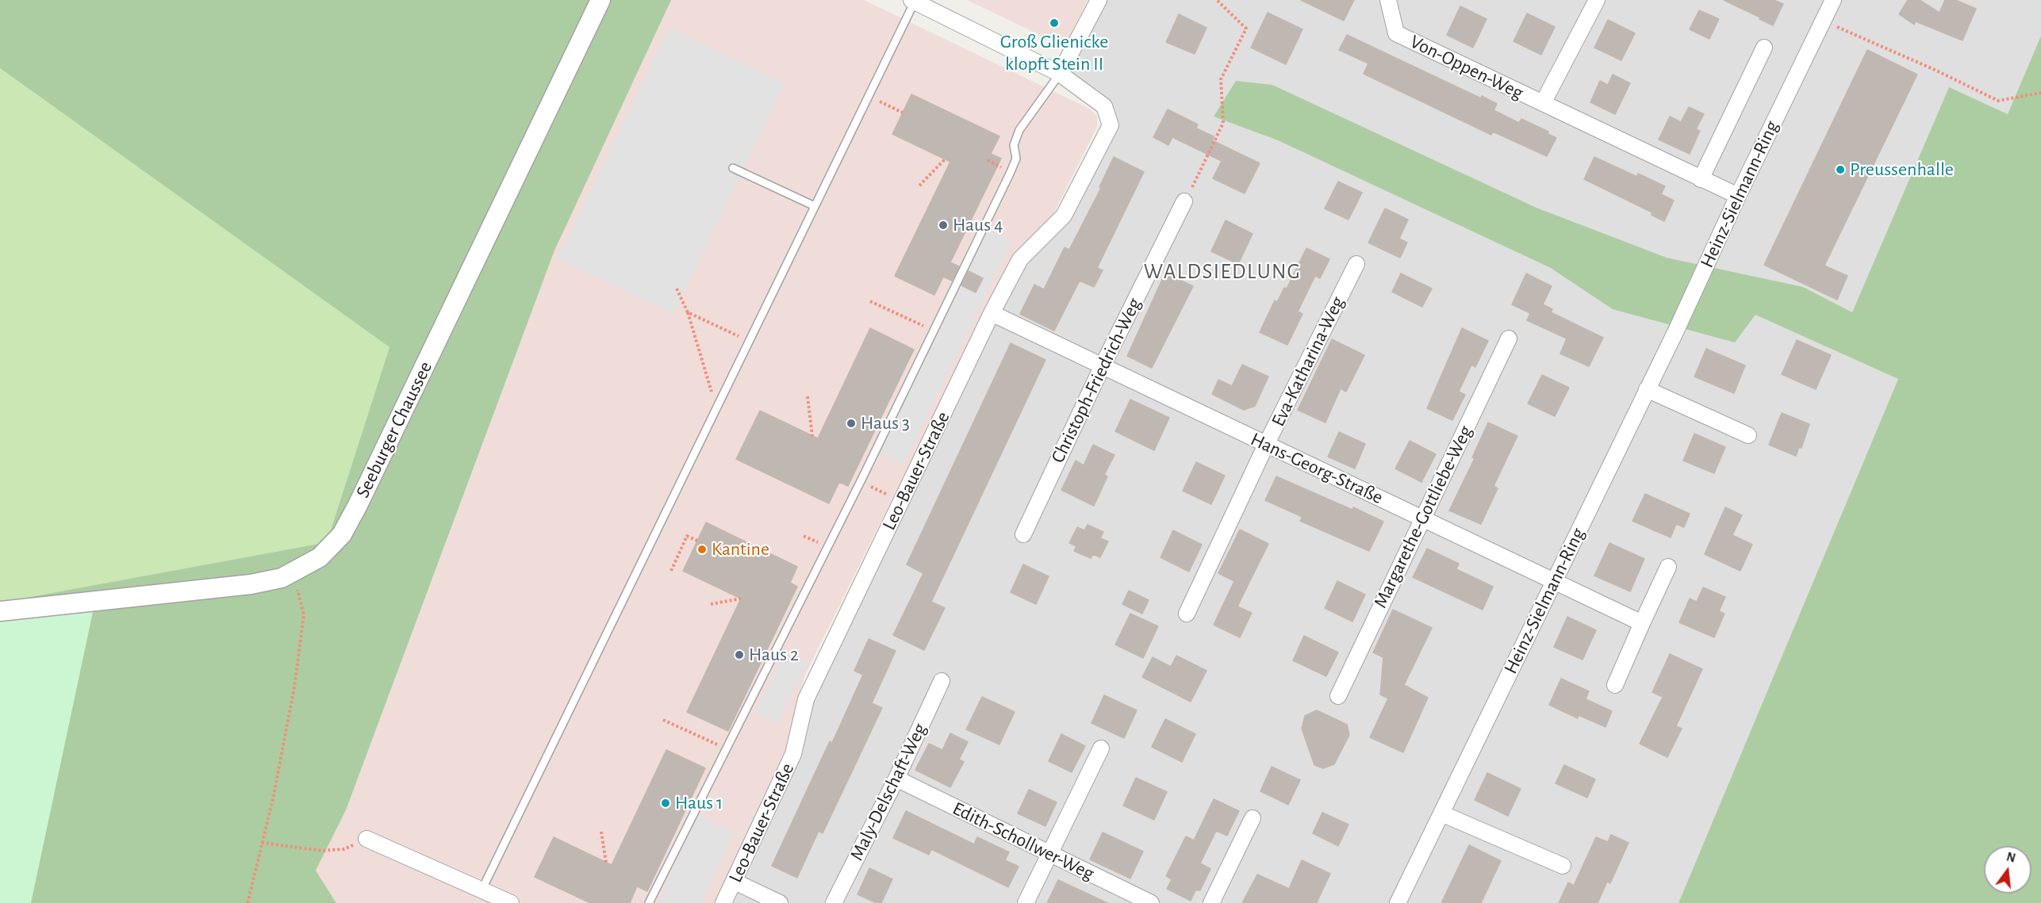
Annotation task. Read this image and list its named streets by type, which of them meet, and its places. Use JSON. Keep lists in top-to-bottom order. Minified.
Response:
{"streets":{"street":["Von-Oppen-Weg","Heinz-Sielmann-Ring","Eva-Katharina-Weg","Christoph-Friedrich-Weg","Seeburger Chaussee","Hans-Georg-Straße","Leo-Bauer-Straße","Margarethe-Gottliebe-Weg","Maly-Delschaft-Weg","Edith-Schollwer-Weg"]},"crossings":[["Von-Oppen-Weg","Heinz-Sielmann-Ring"],["Heinz-Sielmann-Ring","Hans-Georg-Straße"],["Eva-Katharina-Weg","Hans-Georg-Straße"],["Christoph-Friedrich-Weg","Hans-Georg-Straße"],["Hans-Georg-Straße","Leo-Bauer-Straße"],["Hans-Georg-Straße","Margarethe-Gottliebe-Weg"],["Maly-Delschaft-Weg","Edith-Schollwer-Weg"]],"districts":["WALDSIEDLUNG"],"places":["Groß Glienicke klopft Stein II","Preussenhalle","Haus 4","Haus 3","Kantine","Haus 2","Haus 1"],"north":"top"}
